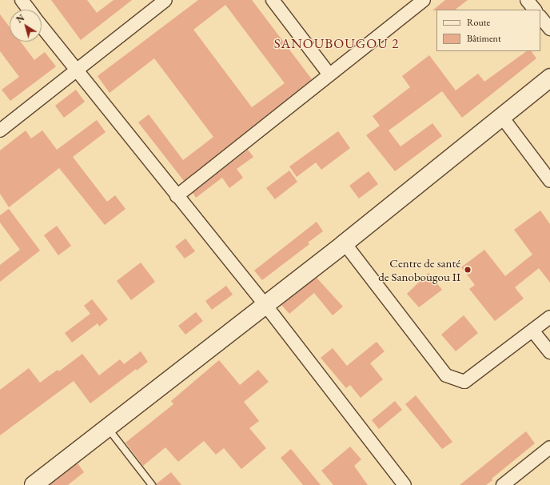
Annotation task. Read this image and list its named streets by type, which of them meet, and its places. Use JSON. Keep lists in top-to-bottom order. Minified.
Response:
{"districts":["SANOUBOUGOU 2"],"places":["Centre de santé de Sanobougou II"],"legend":["Route","Bâtiment"],"north":"top left"}
